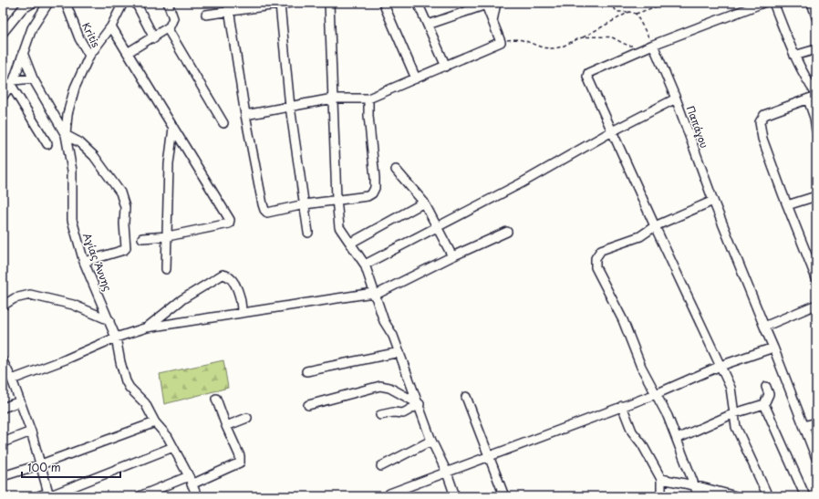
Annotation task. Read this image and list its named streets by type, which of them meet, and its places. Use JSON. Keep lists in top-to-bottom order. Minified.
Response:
{"streets":{"street":["Kritis","Παπάγου","Αγίας Άννης"]},"crossings":[["Kritis","Αγίας Άννης"]],"scale_bar":"100 m"}
